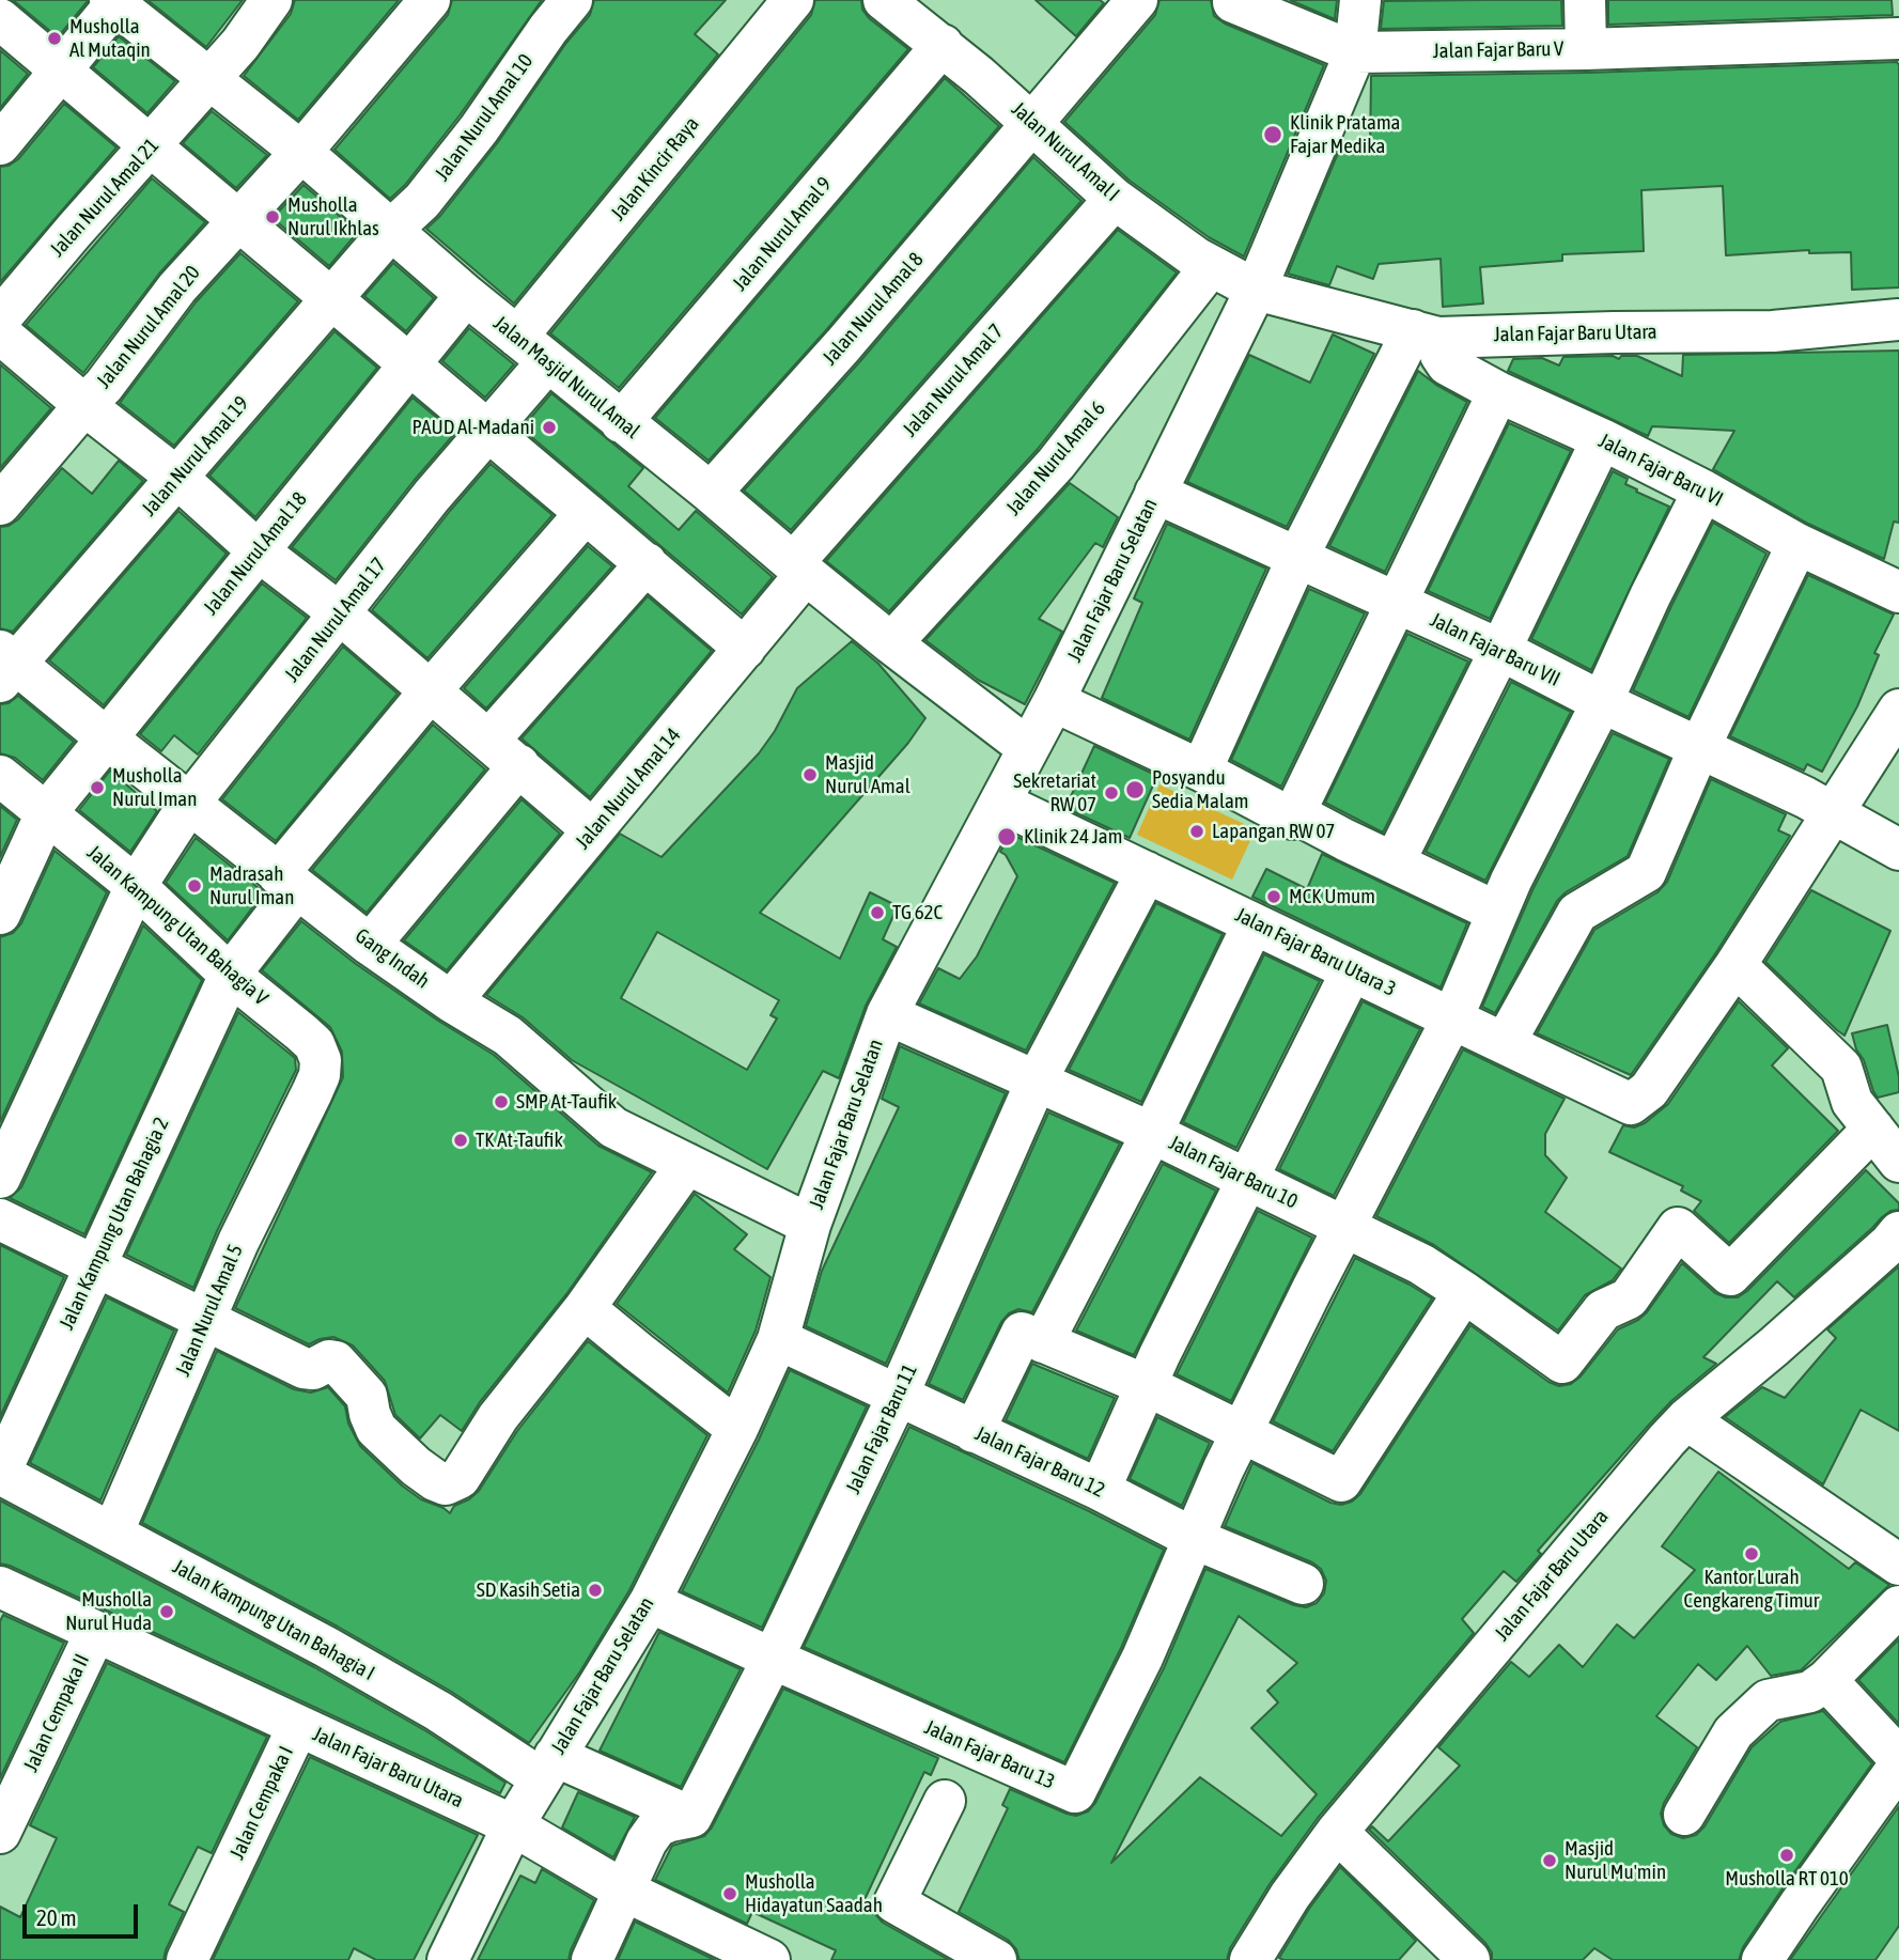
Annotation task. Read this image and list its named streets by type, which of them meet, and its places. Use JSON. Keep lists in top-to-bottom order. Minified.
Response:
{"streets":{"street":["Jalan Fajar Baru V","Jalan Nurul Amal 10","Jalan Nurul Amal I","Jalan Kincir Raya","Jalan Nurul Amal 21","Jalan Nurul Amal 9","Jalan Nurul Amal 8","Jalan Nurul Amal 20","Jalan Fajar Baru Utara","Jalan Masjid Nurul Amal","Jalan Nurul Amal 7","Jalan Nurul Amal 19","Jalan Nurul Amal 6","Jalan Fajar Baru VI","Jalan Nurul Amal 18","Jalan Fajar Baru Selatan","Jalan Nurul Amal 17","Jalan Fajar Baru VII","Jalan Nurul Amal 14","Jalan Kampung Utan Bahagia V","Jalan Fajar Baru Utara 3","Gang Indah","Jalan Fajar Baru 10","Jalan Kampung Utan Bahagia 2","Jalan Nurul Amal 5","Jalan Fajar Baru 11","Jalan Fajar Baru 12","Jalan Kampung Utan Bahagia I","Jalan Cempaka II","Jalan Fajar Baru 13","Jalan Cempaka I"]},"crossings":[["Jalan Nurul Amal 10","Jalan Masjid Nurul Amal"],["Jalan Nurul Amal 10","Jalan Nurul Amal 19"],["Jalan Nurul Amal I","Jalan Nurul Amal 9"],["Jalan Nurul Amal I","Jalan Nurul Amal 8"],["Jalan Nurul Amal I","Jalan Fajar Baru Utara"],["Jalan Nurul Amal I","Jalan Nurul Amal 7"],["Jalan Nurul Amal I","Jalan Nurul Amal 6"],["Jalan Nurul Amal I","Jalan Fajar Baru Selatan"],["Jalan Kincir Raya","Jalan Masjid Nurul Amal"],["Jalan Kincir Raya","Jalan Nurul Amal 17"],["Jalan Nurul Amal 21","Jalan Masjid Nurul Amal"],["Jalan Nurul Amal 9","Jalan Masjid Nurul Amal"],["Jalan Nurul Amal 8","Jalan Masjid Nurul Amal"],["Jalan Nurul Amal 20","Jalan Masjid Nurul Amal"],["Jalan Fajar Baru Utara","Jalan Fajar Baru VI"],["Jalan Fajar Baru Utara","Jalan Fajar Baru Selatan"],["Jalan Fajar Baru Utara","Jalan Cempaka II"],["Jalan Fajar Baru Utara","Jalan Cempaka I"],["Jalan Masjid Nurul Amal","Jalan Nurul Amal 7"],["Jalan Masjid Nurul Amal","Jalan Nurul Amal 19"],["Jalan Masjid Nurul Amal","Jalan Nurul Amal 6"],["Jalan Masjid Nurul Amal","Jalan Nurul Amal 18"],["Jalan Masjid Nurul Amal","Jalan Fajar Baru Selatan"],["Jalan Masjid Nurul Amal","Jalan Nurul Amal 17"],["Jalan Masjid Nurul Amal","Jalan Nurul Amal 14"],["Jalan Nurul Amal 7","Jalan Nurul Amal 14"],["Jalan Nurul Amal 19","Gang Indah"],["Jalan Nurul Amal 18","Jalan Kampung Utan Bahagia V"],["Jalan Nurul Amal 18","Gang Indah"],["Jalan Fajar Baru Selatan","Jalan Fajar Baru VII"],["Jalan Fajar Baru Selatan","Jalan Fajar Baru Utara 3"],["Jalan Fajar Baru Selatan","Gang Indah"],["Jalan Fajar Baru Selatan","Jalan Fajar Baru 10"],["Jalan Fajar Baru Selatan","Jalan Fajar Baru 12"],["Jalan Fajar Baru Selatan","Jalan Kampung Utan Bahagia I"],["Jalan Fajar Baru Selatan","Jalan Fajar Baru 13"],["Jalan Nurul Amal 17","Jalan Kampung Utan Bahagia V"],["Jalan Nurul Amal 17","Gang Indah"],["Jalan Nurul Amal 14","Gang Indah"],["Jalan Kampung Utan Bahagia V","Jalan Kampung Utan Bahagia 2"],["Jalan Kampung Utan Bahagia V","Jalan Nurul Amal 5"],["Jalan Fajar Baru Utara 3","Jalan Fajar Baru 11"],["Gang Indah","Jalan Kampung Utan Bahagia 2"],["Jalan Fajar Baru 10","Jalan Fajar Baru 11"],["Jalan Kampung Utan Bahagia 2","Jalan Kampung Utan Bahagia I"],["Jalan Nurul Amal 5","Jalan Kampung Utan Bahagia I"],["Jalan Fajar Baru 11","Jalan Fajar Baru 12"],["Jalan Fajar Baru 11","Jalan Kampung Utan Bahagia I"],["Jalan Fajar Baru 11","Jalan Fajar Baru 13"],["Jalan Fajar Baru 12","Jalan Fajar Baru 13"]],"places":["Musholla Al Mutaqin","Klinik Pratama Fajar Medika","Musholla Nurul Ikhlas","PAUD Al-Madani","Masjid Nurul Amal","Musholla Nurul Iman","Posyandu Sedia Malam","Sekretariat RW 07","Lapangan RW 07","Klinik 24 Jam","Madrasah Nurul Iman","MCK Umum","TG 62C","SMP At-Taufik","TK At-Taufik","Kantor Lurah Cengkareng Timur","SD Kasih Setia","Musholla Nurul Huda","Musholla RT 010","Masjid Nurul Mu'min","Musholla Hidayatun Saadah"],"scale_bar":"20 m"}
